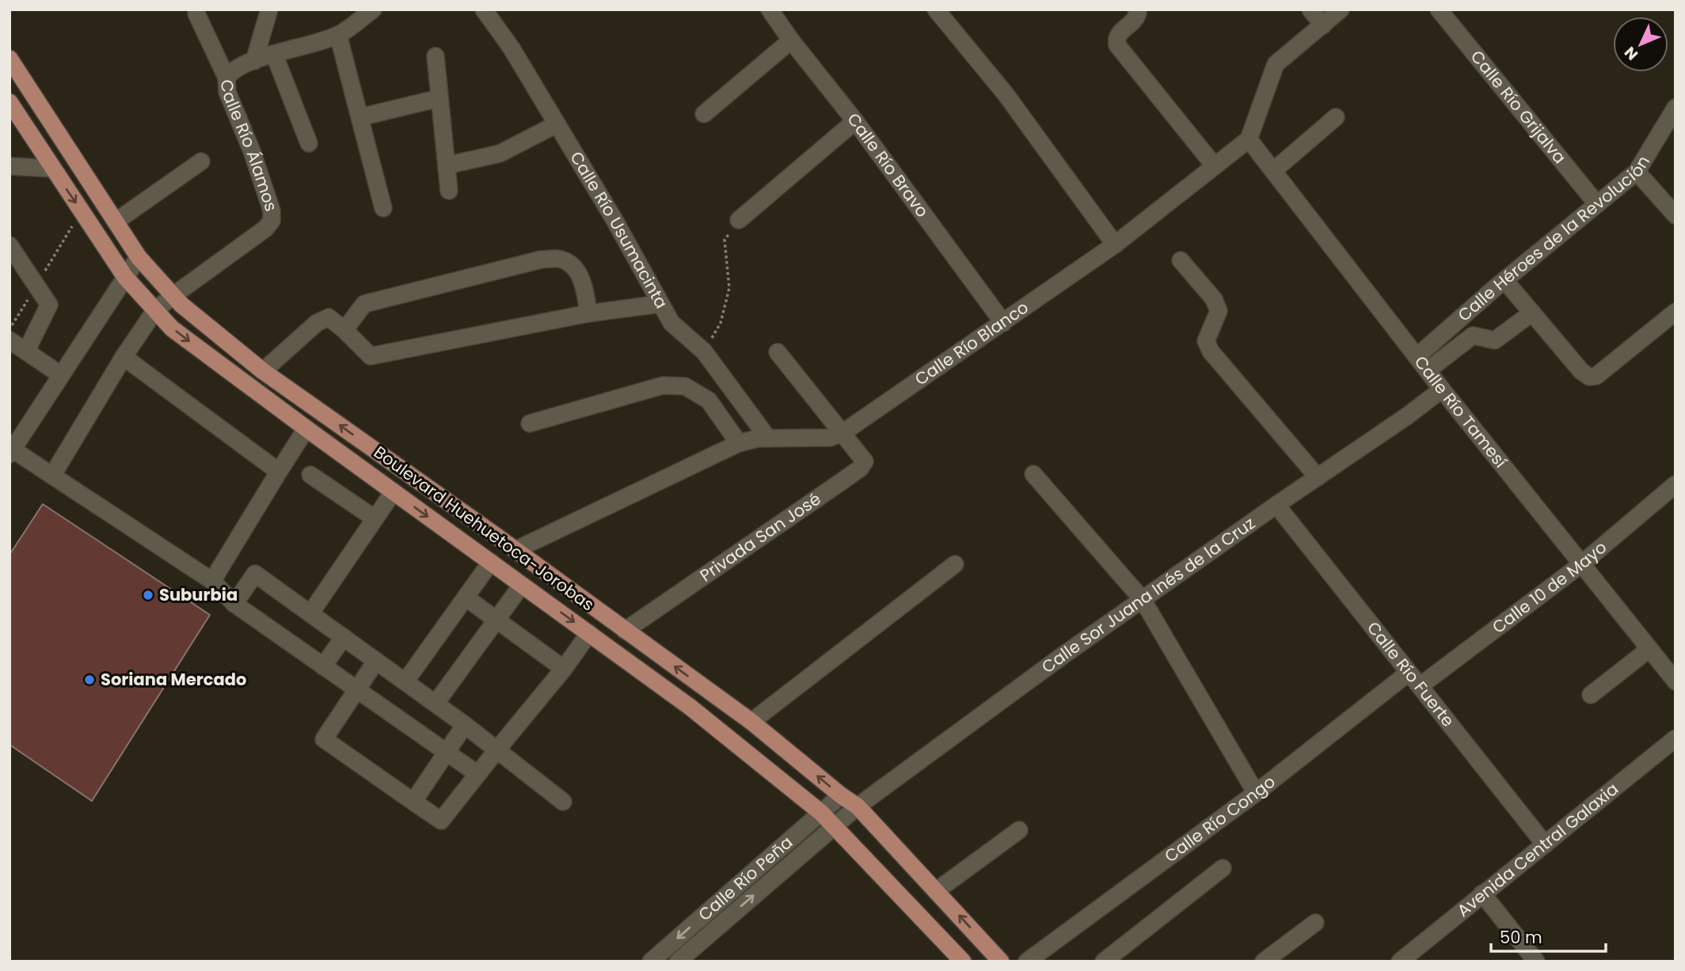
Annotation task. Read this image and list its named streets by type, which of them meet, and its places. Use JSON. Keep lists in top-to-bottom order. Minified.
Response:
{"streets":{"main road":["Boulevard Huehuetoca-Jorobas"],"street":["Calle Río Grijalva","Calle Río Álamos","Calle Río Bravo","Calle Río Usumacinta","Calle Héroes de la Revolución","Calle Río Blanco","Calle Río Tamesí","Privada San José","Calle 10 de Mayo","Calle Sor Juana Inés de la Cruz","Calle Río Fuerte","Calle Río Congo","Avenida Central Galaxia","Calle Río Peña"]},"crossings":[["Calle Río Grijalva","Calle Héroes de la Revolución"],["Calle Río Álamos","Boulevard Huehuetoca-Jorobas"],["Calle Río Bravo","Calle Río Blanco"],["Calle Río Usumacinta","Calle Río Blanco"],["Calle Héroes de la Revolución","Calle Río Tamesí"],["Calle Río Blanco","Calle Río Tamesí"],["Calle Río Blanco","Boulevard Huehuetoca-Jorobas"],["Calle Río Blanco","Privada San José"],["Calle Río Tamesí","Calle 10 de Mayo"],["Calle Río Tamesí","Calle Sor Juana Inés de la Cruz"],["Boulevard Huehuetoca-Jorobas","Privada San José"],["Boulevard Huehuetoca-Jorobas","Calle Sor Juana Inés de la Cruz"],["Boulevard Huehuetoca-Jorobas","Calle Río Peña"],["Calle 10 de Mayo","Calle Río Fuerte"],["Calle Sor Juana Inés de la Cruz","Calle Río Fuerte"],["Calle Sor Juana Inés de la Cruz","Calle Río Peña"],["Calle Río Fuerte","Calle Río Congo"],["Calle Río Fuerte","Avenida Central Galaxia"]],"places":["Suburbia","Soriana Mercado"],"scale_bar":"50 m","north":"bottom left"}
